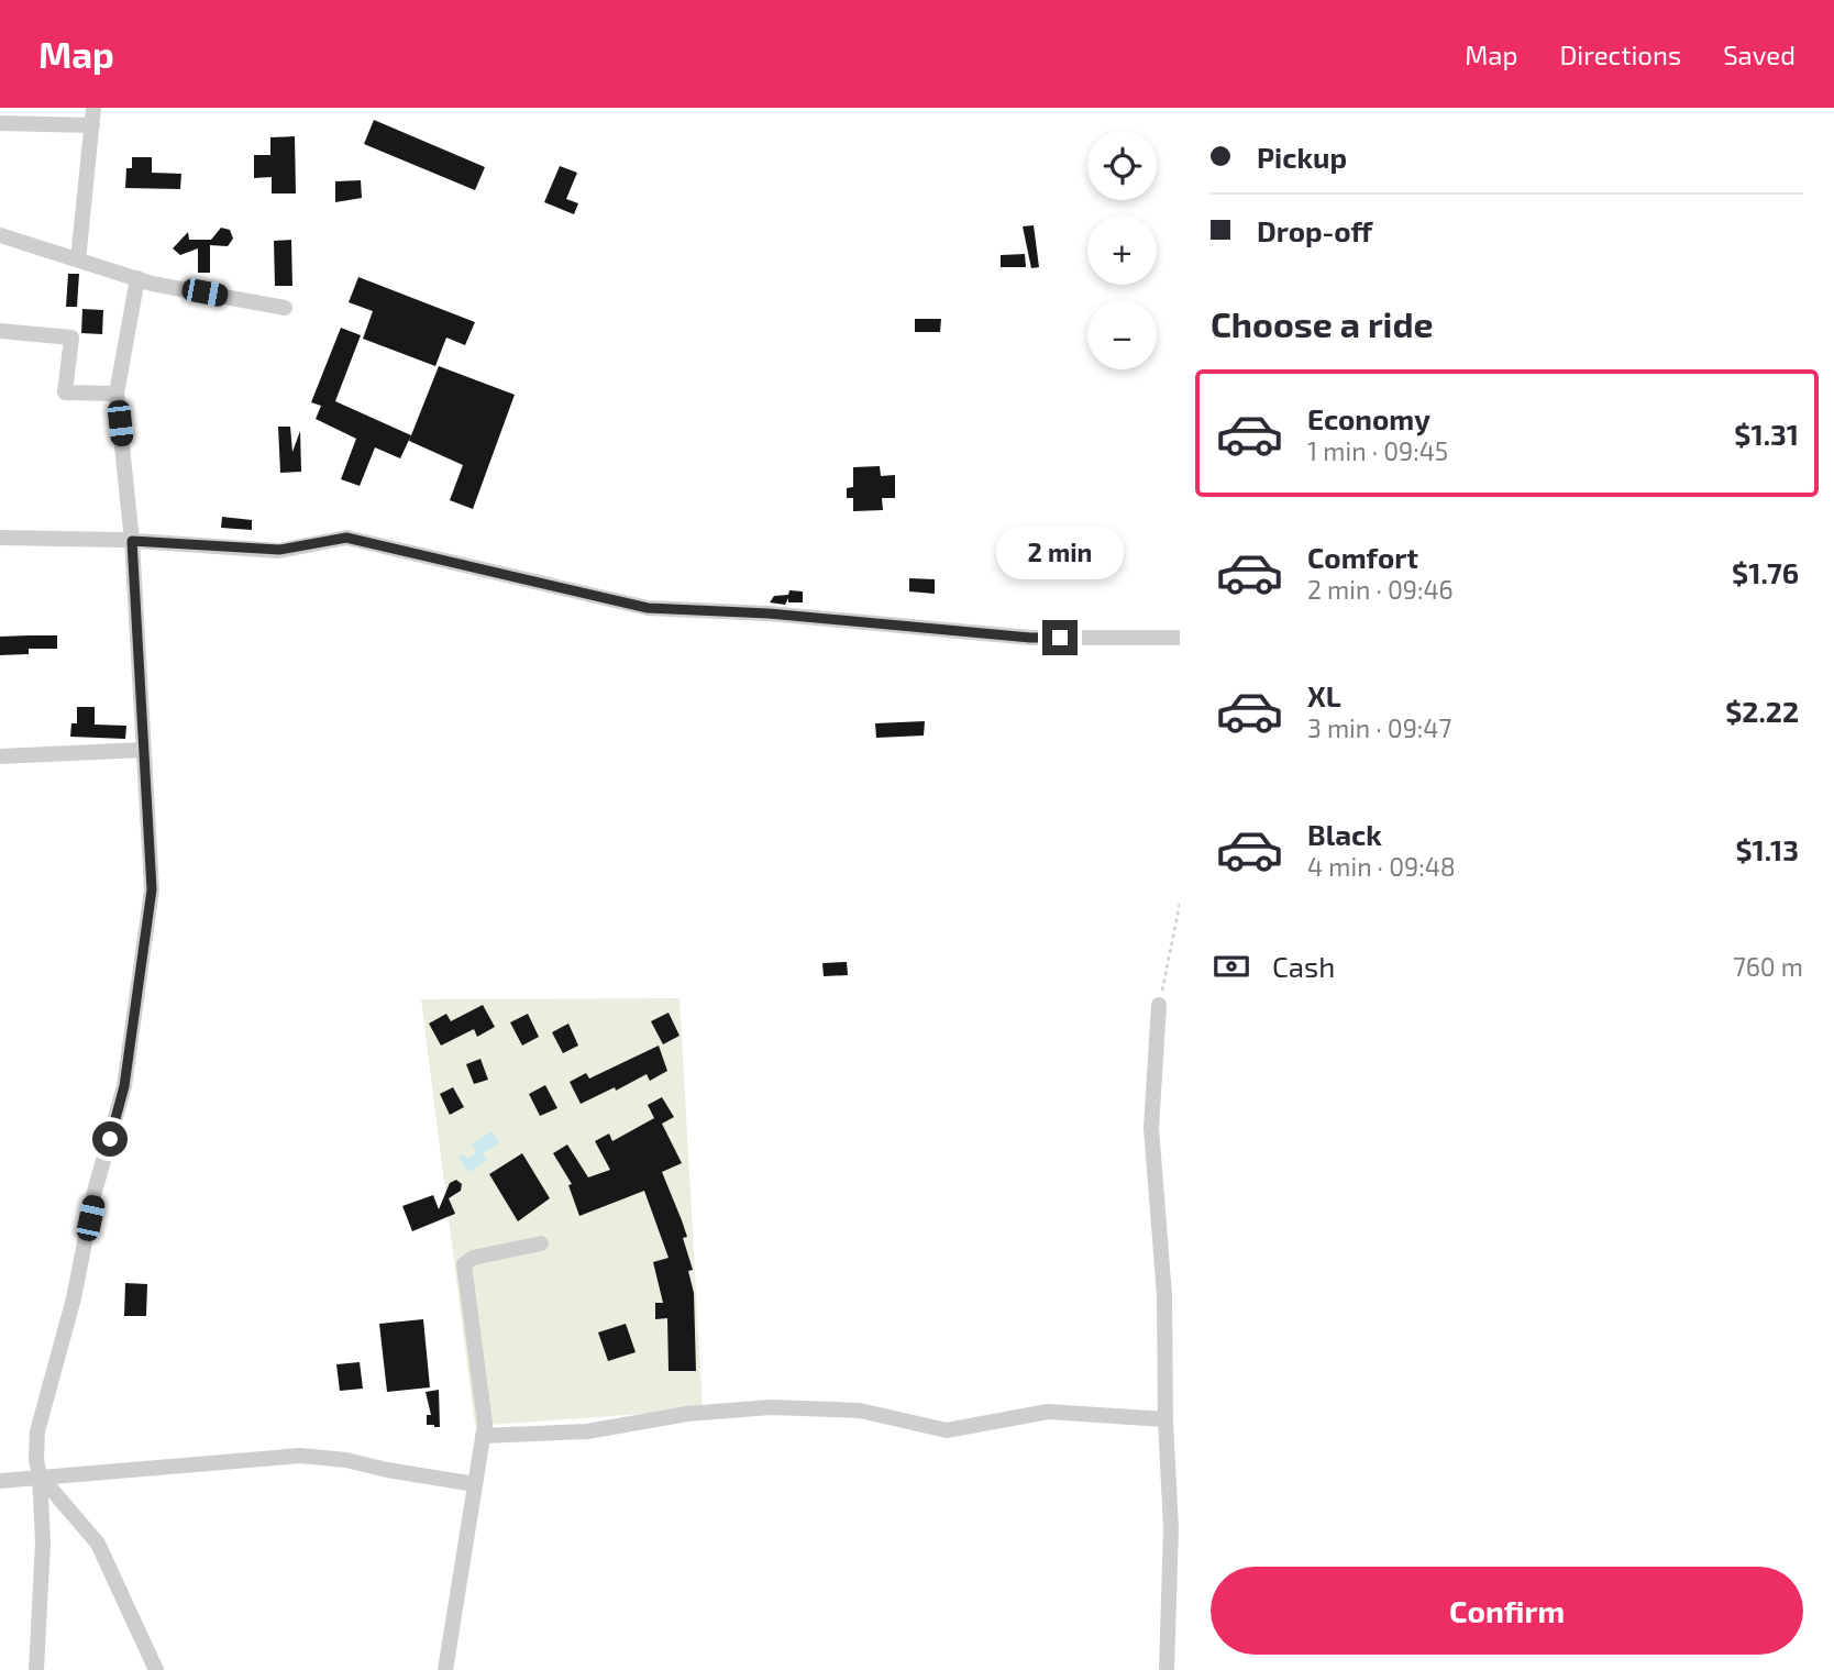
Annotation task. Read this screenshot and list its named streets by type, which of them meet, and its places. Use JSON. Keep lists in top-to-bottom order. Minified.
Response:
{"page":{"header":"Map","nav":["Map","Directions","Saved"],"banner":["Pickup","Drop-off"],"map_buttons":["+","−"],"heading":"Choose a ride","list":[{"name":"Economy","note":"1 min · 09:45","value":"$1.31"},{"name":"Comfort","note":"2 min · 09:46","value":"$1.76"},{"name":"XL","note":"3 min · 09:47","value":"$2.22"},{"name":"Black","note":"4 min · 09:48","value":"$1.13"}],"bubble":"2 min","pay":["Cash","760 m"],"buttons":"Confirm"}}
